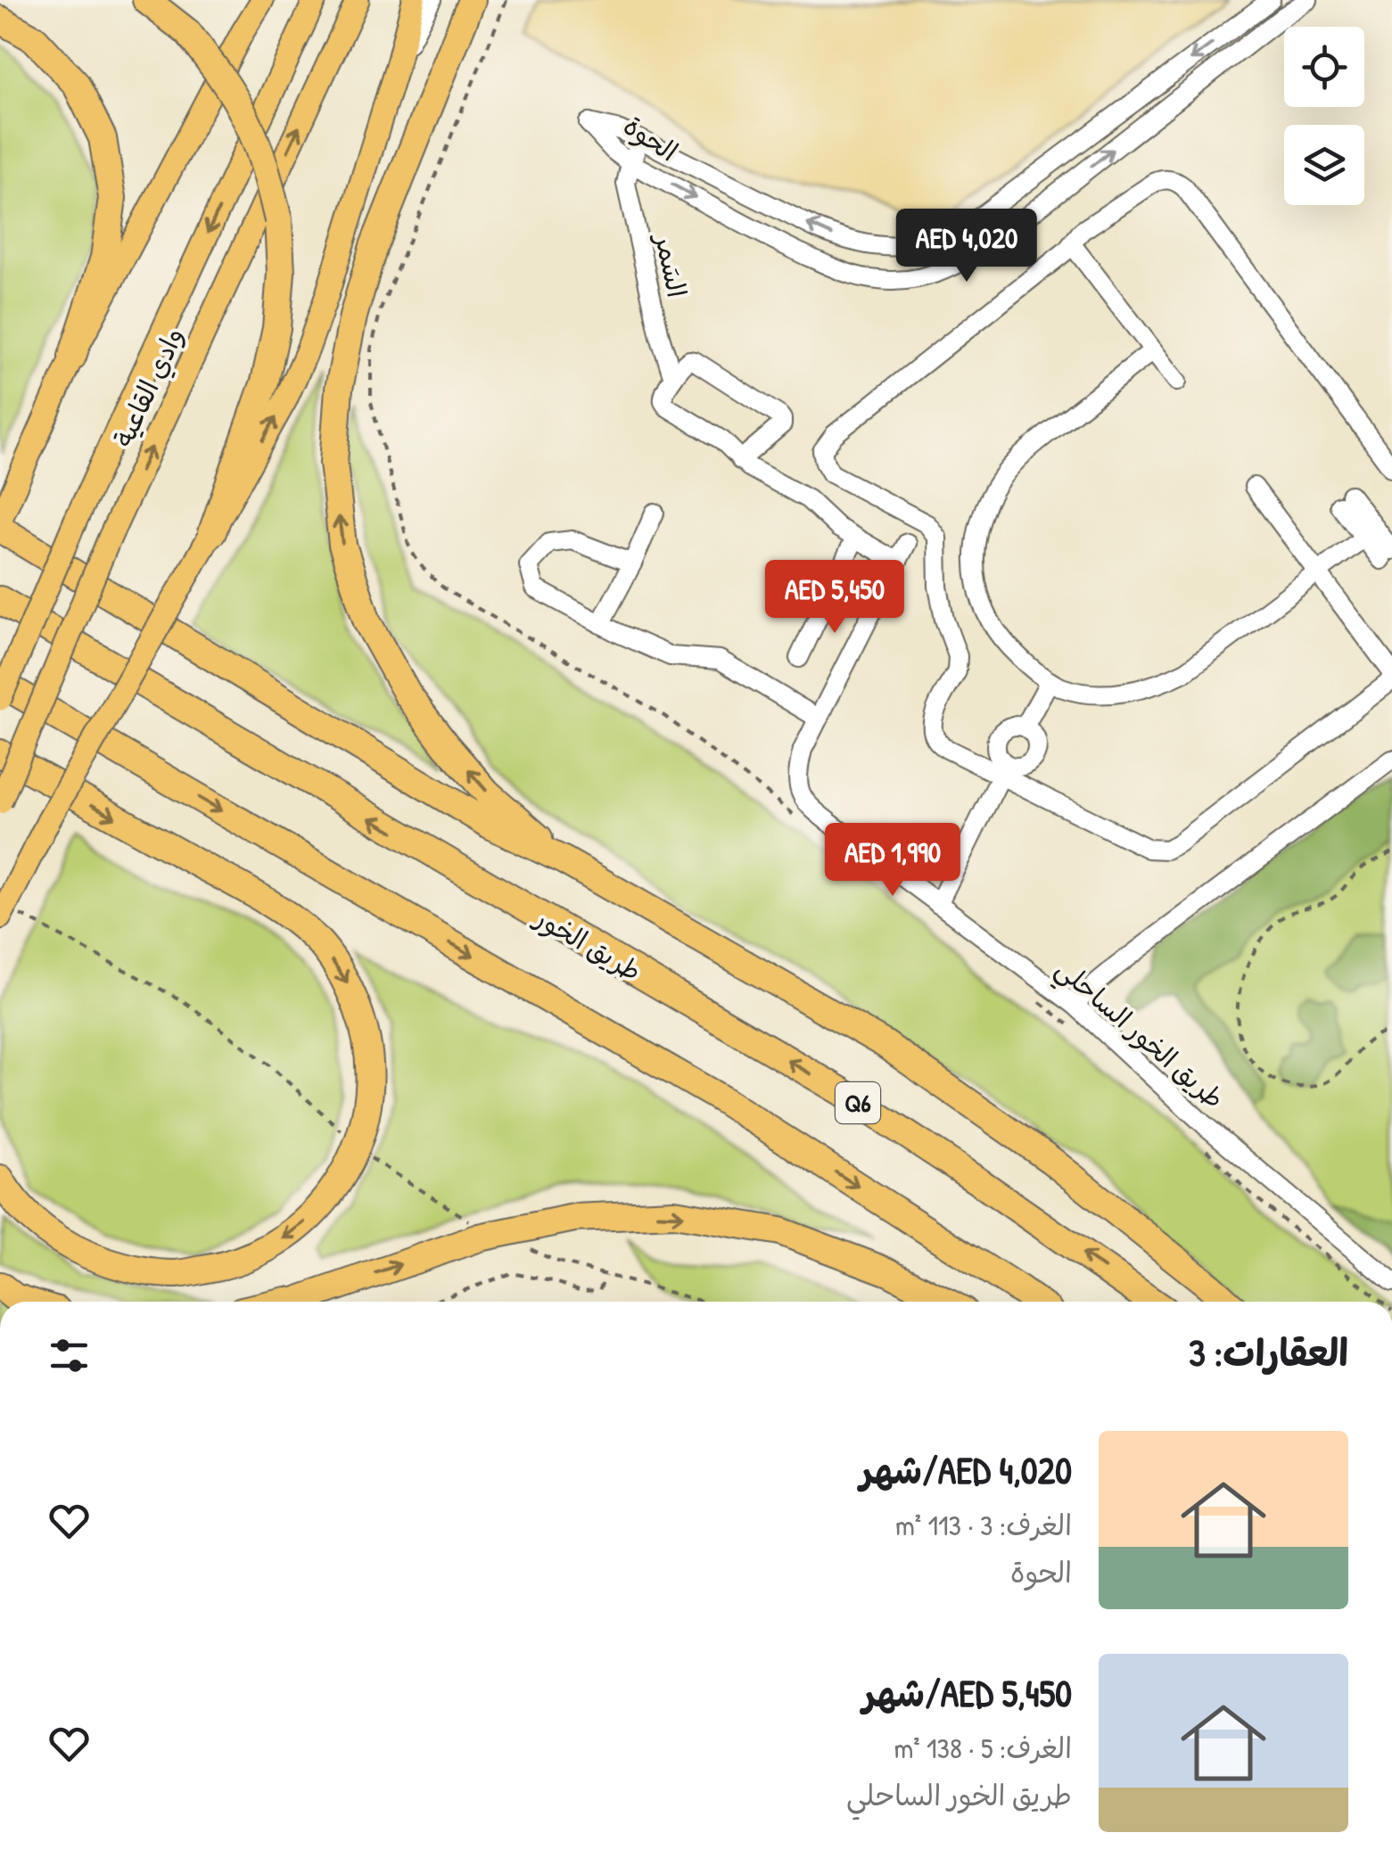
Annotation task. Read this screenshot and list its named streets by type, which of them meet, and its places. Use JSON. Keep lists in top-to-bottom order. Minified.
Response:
{"streets":{"highway":["طريق الخور","Q6"],"main road":["وادي القاعية"],"street":["الحوة","السَمر","طريق الخور الساحلي"]},"crossings":[["الحوة","السَمر"]],"page":{"price":["AED 4,020","AED 5,450","AED 1,990"],"heading":"العقارات: 3","list":[{"name":"AED 4,020/شهر","note":"الغرف: 3 · 113 m² · الحوة"},{"name":"AED 5,450/شهر","note":"الغرف: 5 · 138 m² · طريق الخور الساحلي"}]}}
